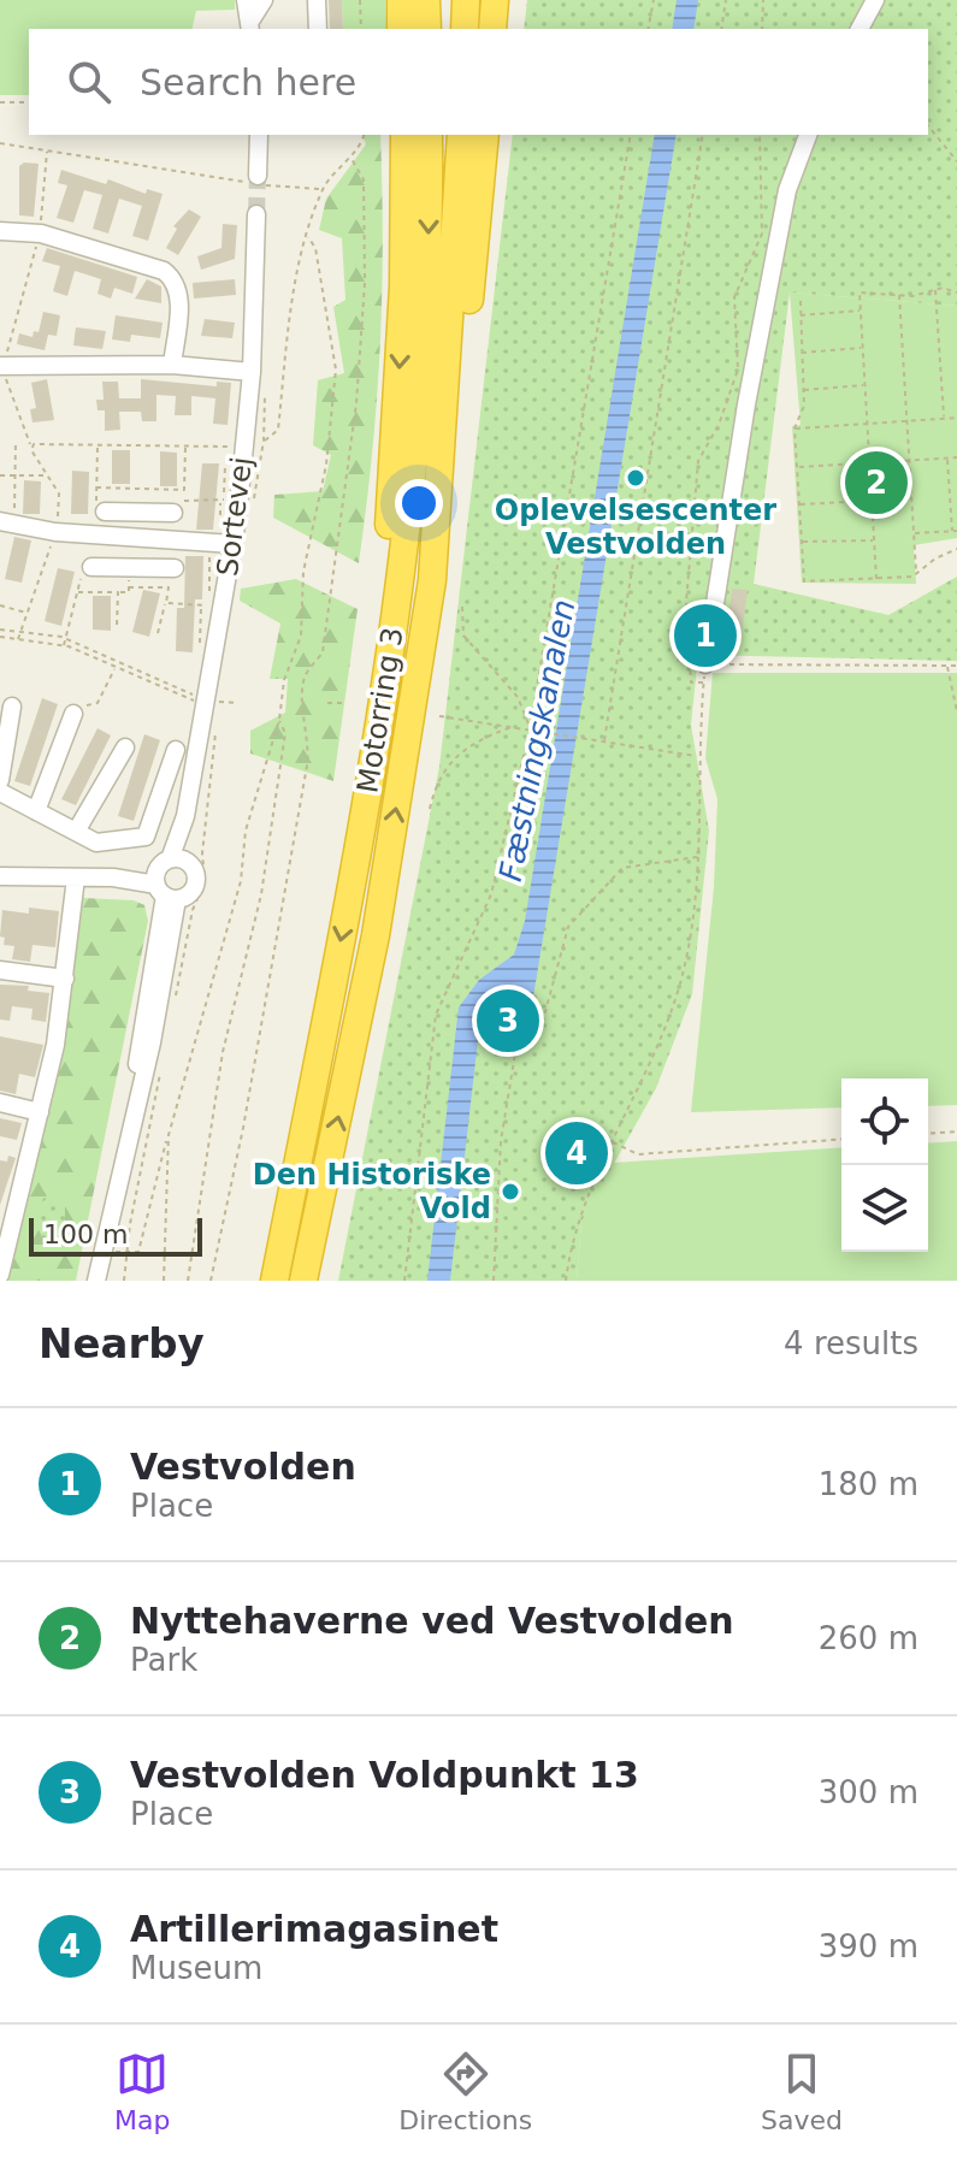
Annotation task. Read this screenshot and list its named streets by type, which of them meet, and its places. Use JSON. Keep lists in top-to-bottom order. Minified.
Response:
{"streets":{"highway":["Motorring 3"],"street":["Sortevej"]},"water":["Fæstningskanalen"],"places":["Oplevelsescenter Vestvolden","Den Historiske Vold"],"scale_bar":"100 m","page":{"search":"Search here","pins":["2","1","3","4"],"scale":"100 m","heading":["Nearby","4 results"],"list":[{"mark":"1","name":"Vestvolden","note":"Place","value":"180 m"},{"mark":"2","name":"Nyttehaverne ved Vestvolden","note":"Park","value":"260 m"},{"mark":"3","name":"Vestvolden Voldpunkt 13","note":"Place","value":"300 m"},{"mark":"4","name":"Artillerimagasinet","note":"Museum","value":"390 m"}],"nav":["Map","Directions","Saved"]}}
